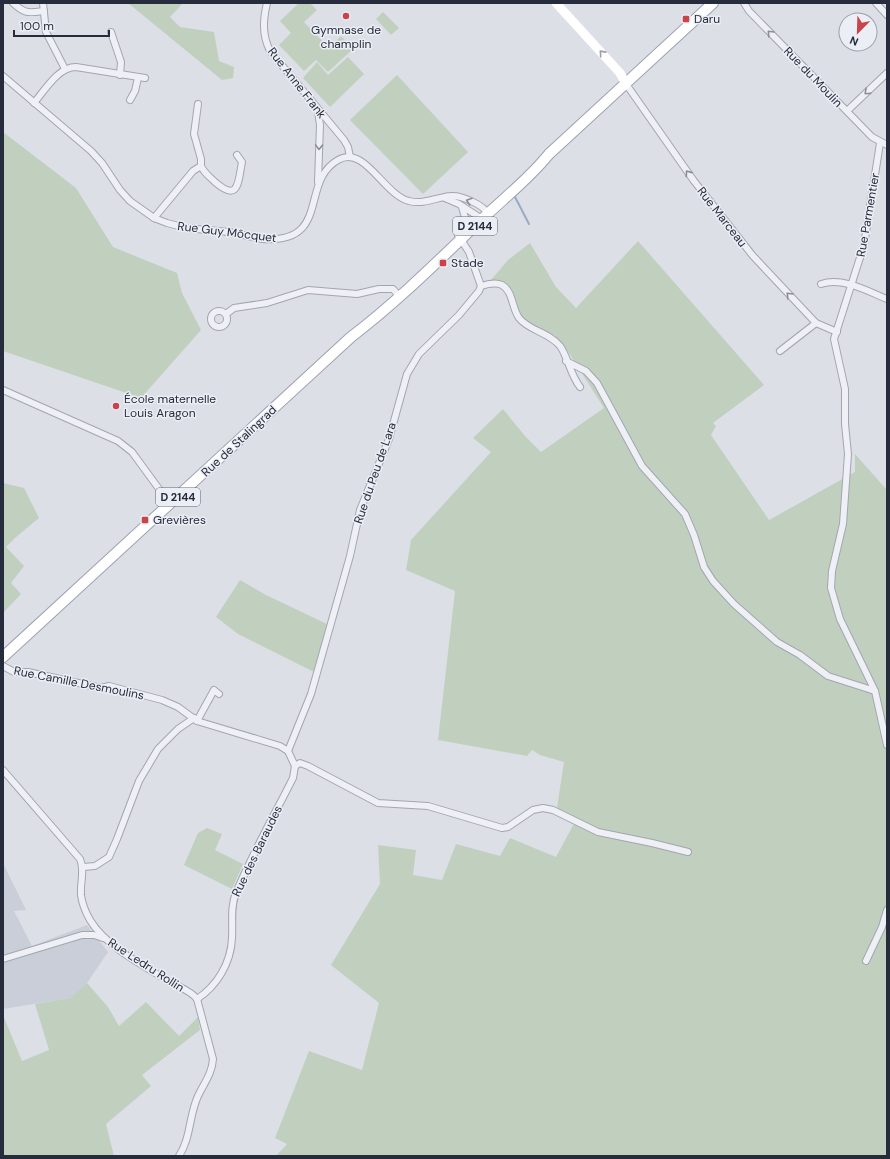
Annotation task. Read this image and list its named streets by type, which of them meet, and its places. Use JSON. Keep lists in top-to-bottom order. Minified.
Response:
{"streets":{"main road":["D 2144","Rue de Stalingrad"],"street":["Rue du Moulin","Rue Anne Frank","Rue Parmentier","Rue Marceau","Rue Guy Môcquet","Rue du Peu de Lara","Rue Camille Desmoulins","Rue des Baraudes","Rue Ledru Rollin"]},"crossings":[["Rue du Moulin","Rue Parmentier"],["Rue Anne Frank","Rue Guy Môcquet"],["Rue Parmentier","Rue Marceau"],["Rue Marceau","D 2144"],["D 2144","Rue de Stalingrad"],["Rue du Peu de Lara","Rue Camille Desmoulins"],["Rue des Baraudes","Rue Ledru Rollin"]],"one_way":["Rue du Moulin","Rue Marceau"],"places":{"other":["Gymnase de champlin","École maternelle Louis Aragon"],"transit":["Daru","Stade","Grevières"]},"scale_bar":"100 m","north":"bottom left"}
